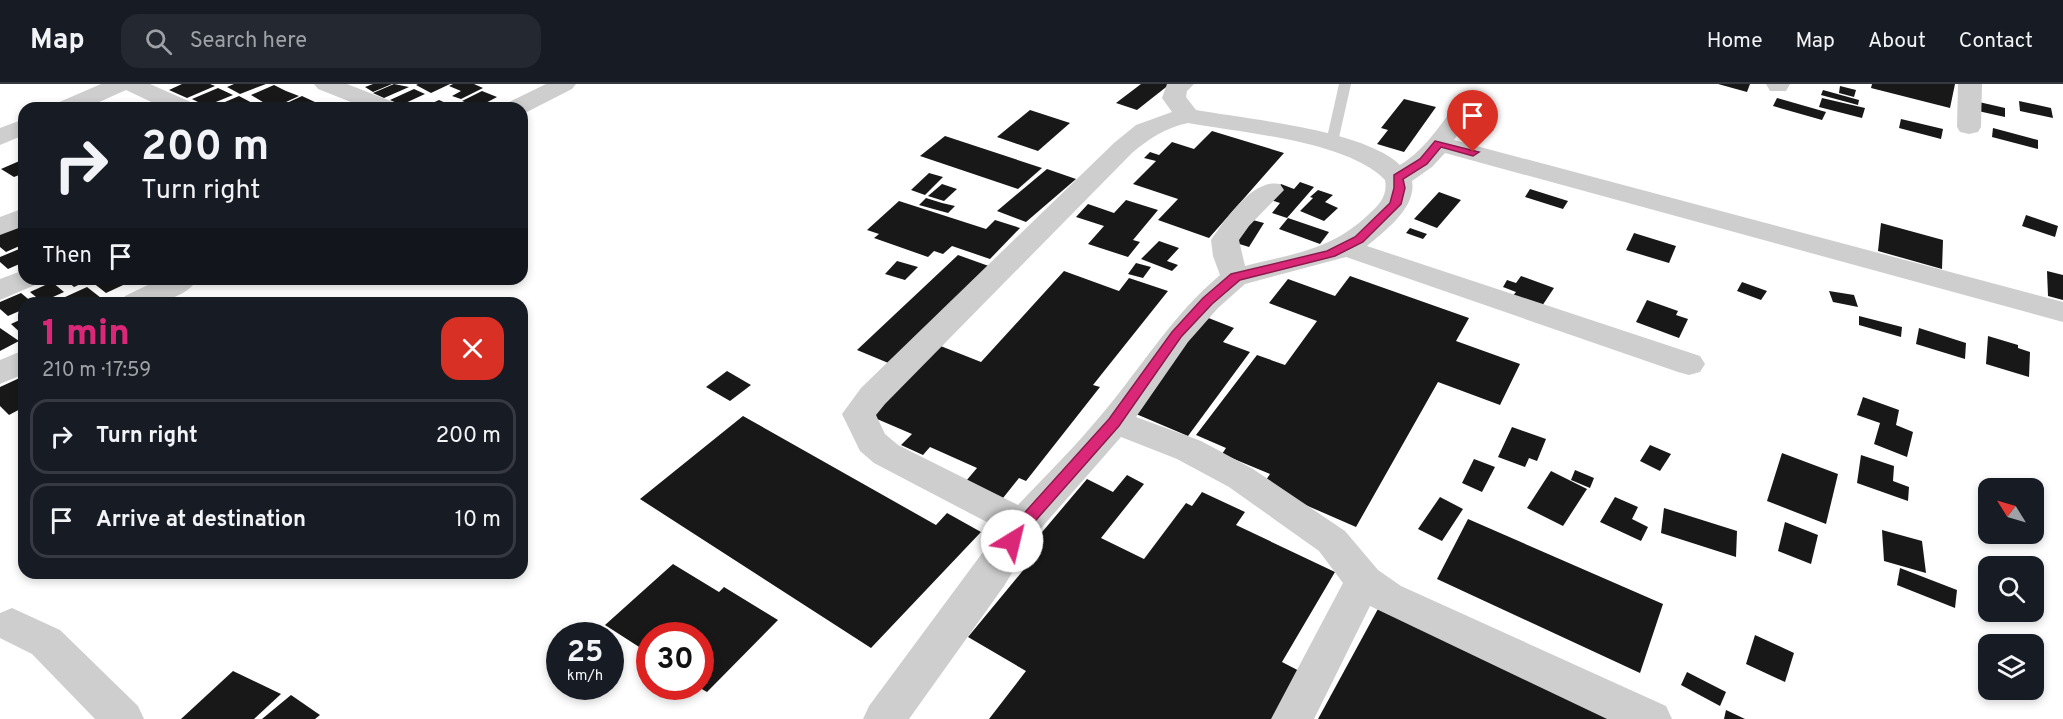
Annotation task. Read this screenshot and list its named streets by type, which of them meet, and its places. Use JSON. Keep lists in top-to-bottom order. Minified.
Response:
{"north":"top left","page":{"header":"Map","search":"Search here","nav":["Home","Map","About","Contact"],"turn":["200 m","Turn right"],"then":"Then","heading":["1 min","210 m · 17:59"],"list":[{"name":"Turn right","value":"200 m"},{"name":"Arrive at destination","value":"10 m"}],"speed":"25 km/h","limit":"30"}}
